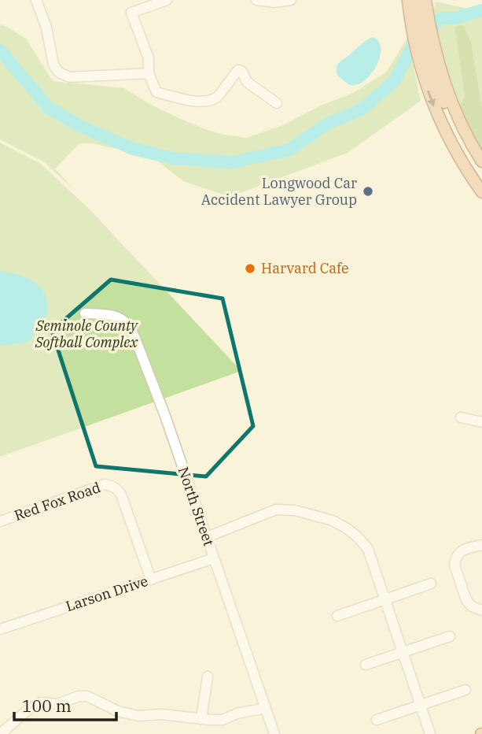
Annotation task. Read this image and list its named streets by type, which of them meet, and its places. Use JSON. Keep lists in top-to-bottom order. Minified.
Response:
{"streets":{"street":["Red Fox Road","North Street","Larson Drive"]},"crossings":[["Red Fox Road","Larson Drive"],["North Street","Larson Drive"]],"parks":["Seminole County Softball Complex"],"places":["Longwood Car Accident Lawyer Group","Harvard Cafe"],"scale_bar":"100 m"}
